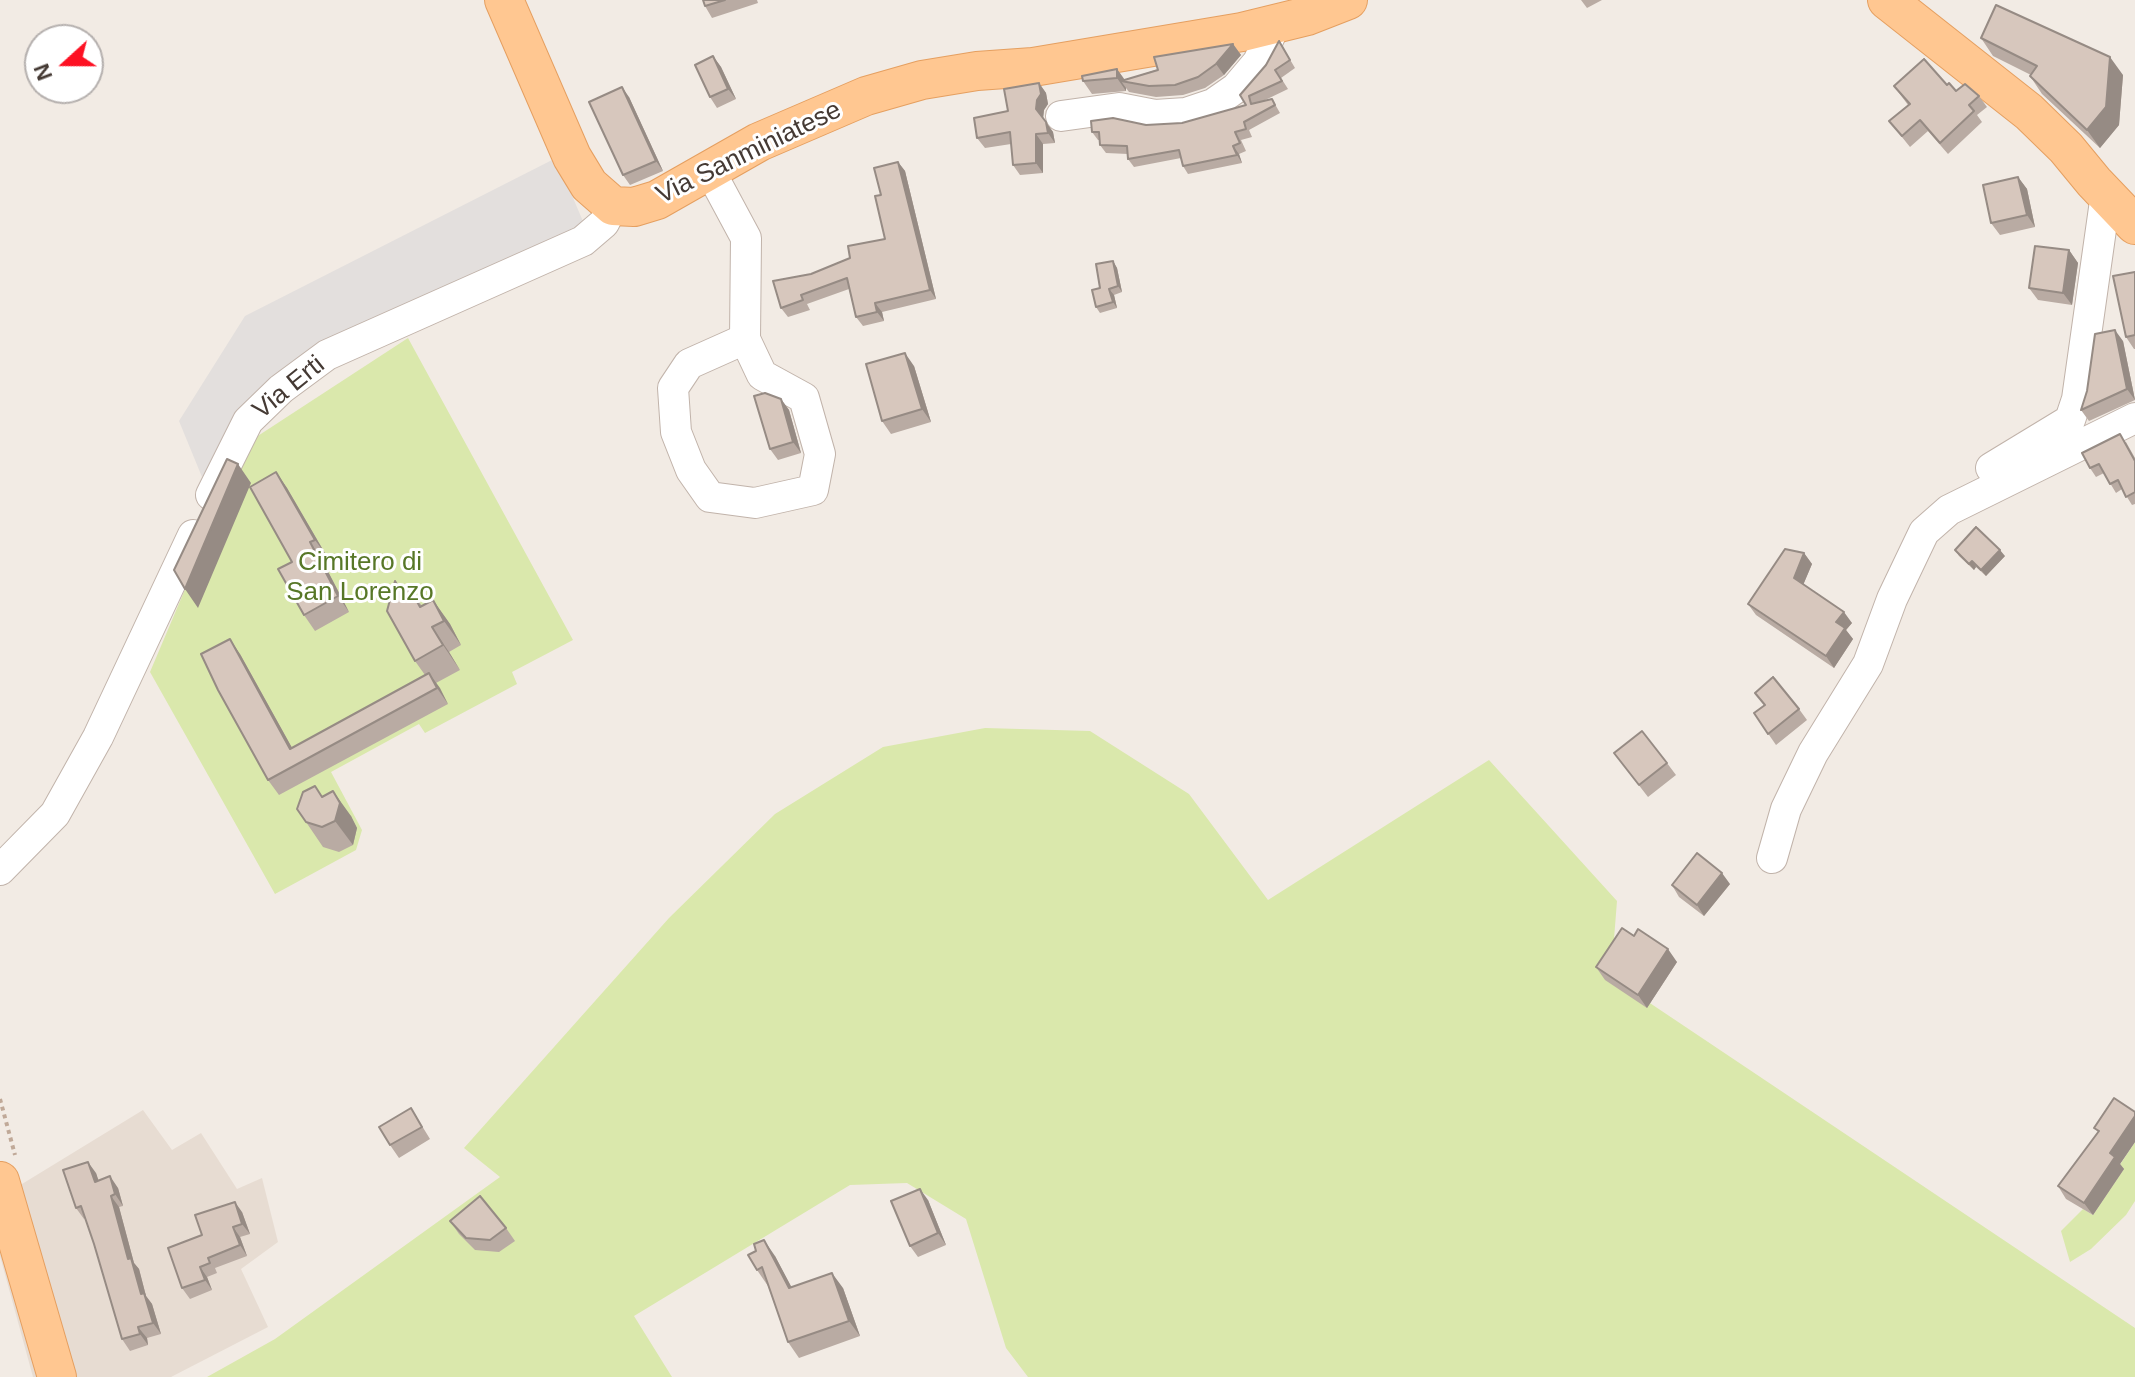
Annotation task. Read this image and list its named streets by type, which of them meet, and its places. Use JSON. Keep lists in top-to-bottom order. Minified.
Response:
{"streets":{"main road":["Via Sanminiatese"],"street":["Via Erti"]},"crossings":[["Via Sanminiatese","Via Erti"]],"parks":["Cimitero di San Lorenzo"],"north":"left"}
